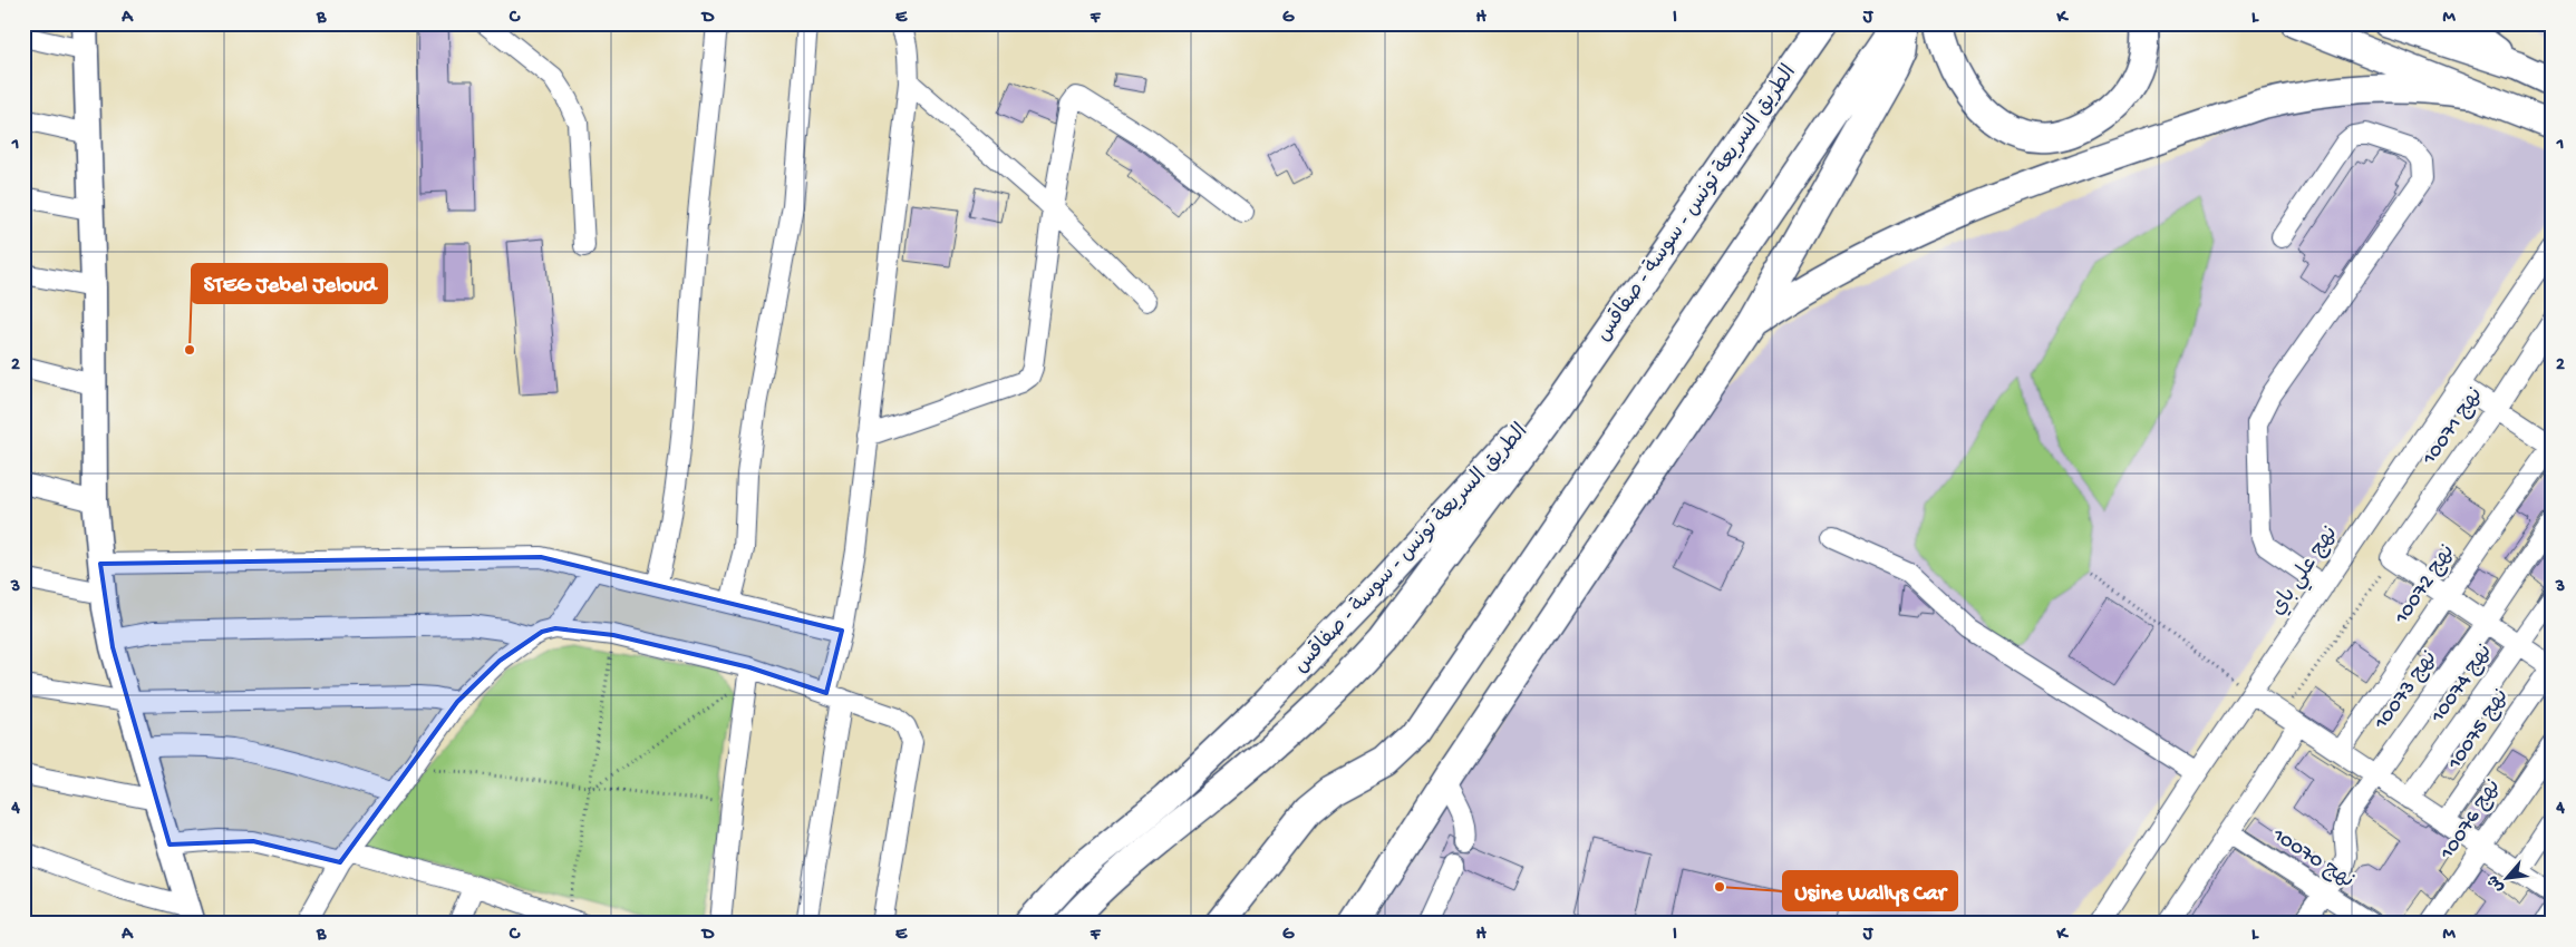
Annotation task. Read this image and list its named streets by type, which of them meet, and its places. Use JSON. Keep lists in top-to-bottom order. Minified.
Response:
{"streets":{"highway":["الطريق السريعة تونس - سوسة - صفاقس"],"street":["نهج 10071","نهج علي باي","نهج 10072","نهج 10074","نهج 10073","نهج 10075","نهج 10076","نهج 10070"]},"crossings":[["نهج 10073","نهج 10070"]],"places":["STEG Jebel Jeloud","Usine Wallys Car"],"north":"bottom left","grid":{"columns":["A","B","C","D","E","F","G","H","I","J","K","L","M"],"rows":["1","2","3","4"]}}
